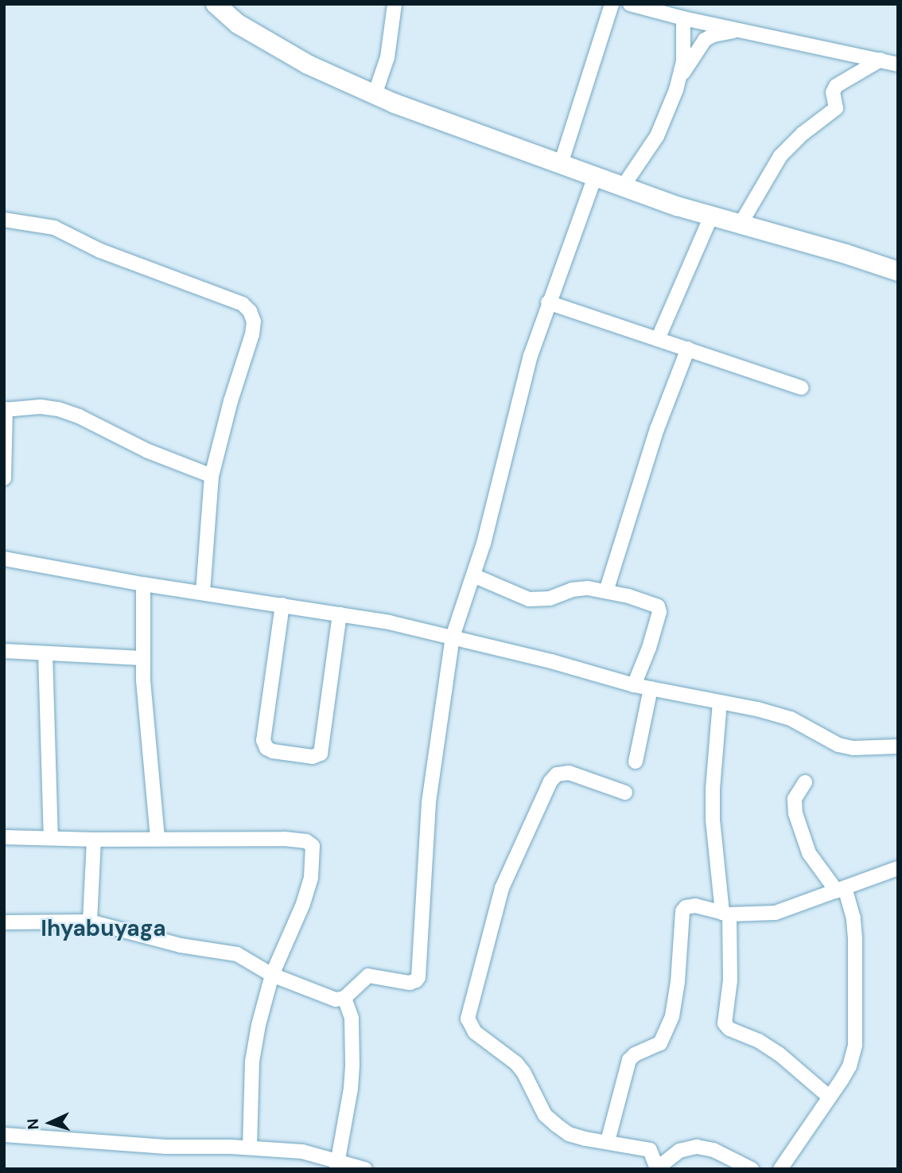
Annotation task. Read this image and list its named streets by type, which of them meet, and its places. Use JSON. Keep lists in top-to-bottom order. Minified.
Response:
{"districts":["Ihyabuyaga"],"north":"left"}
